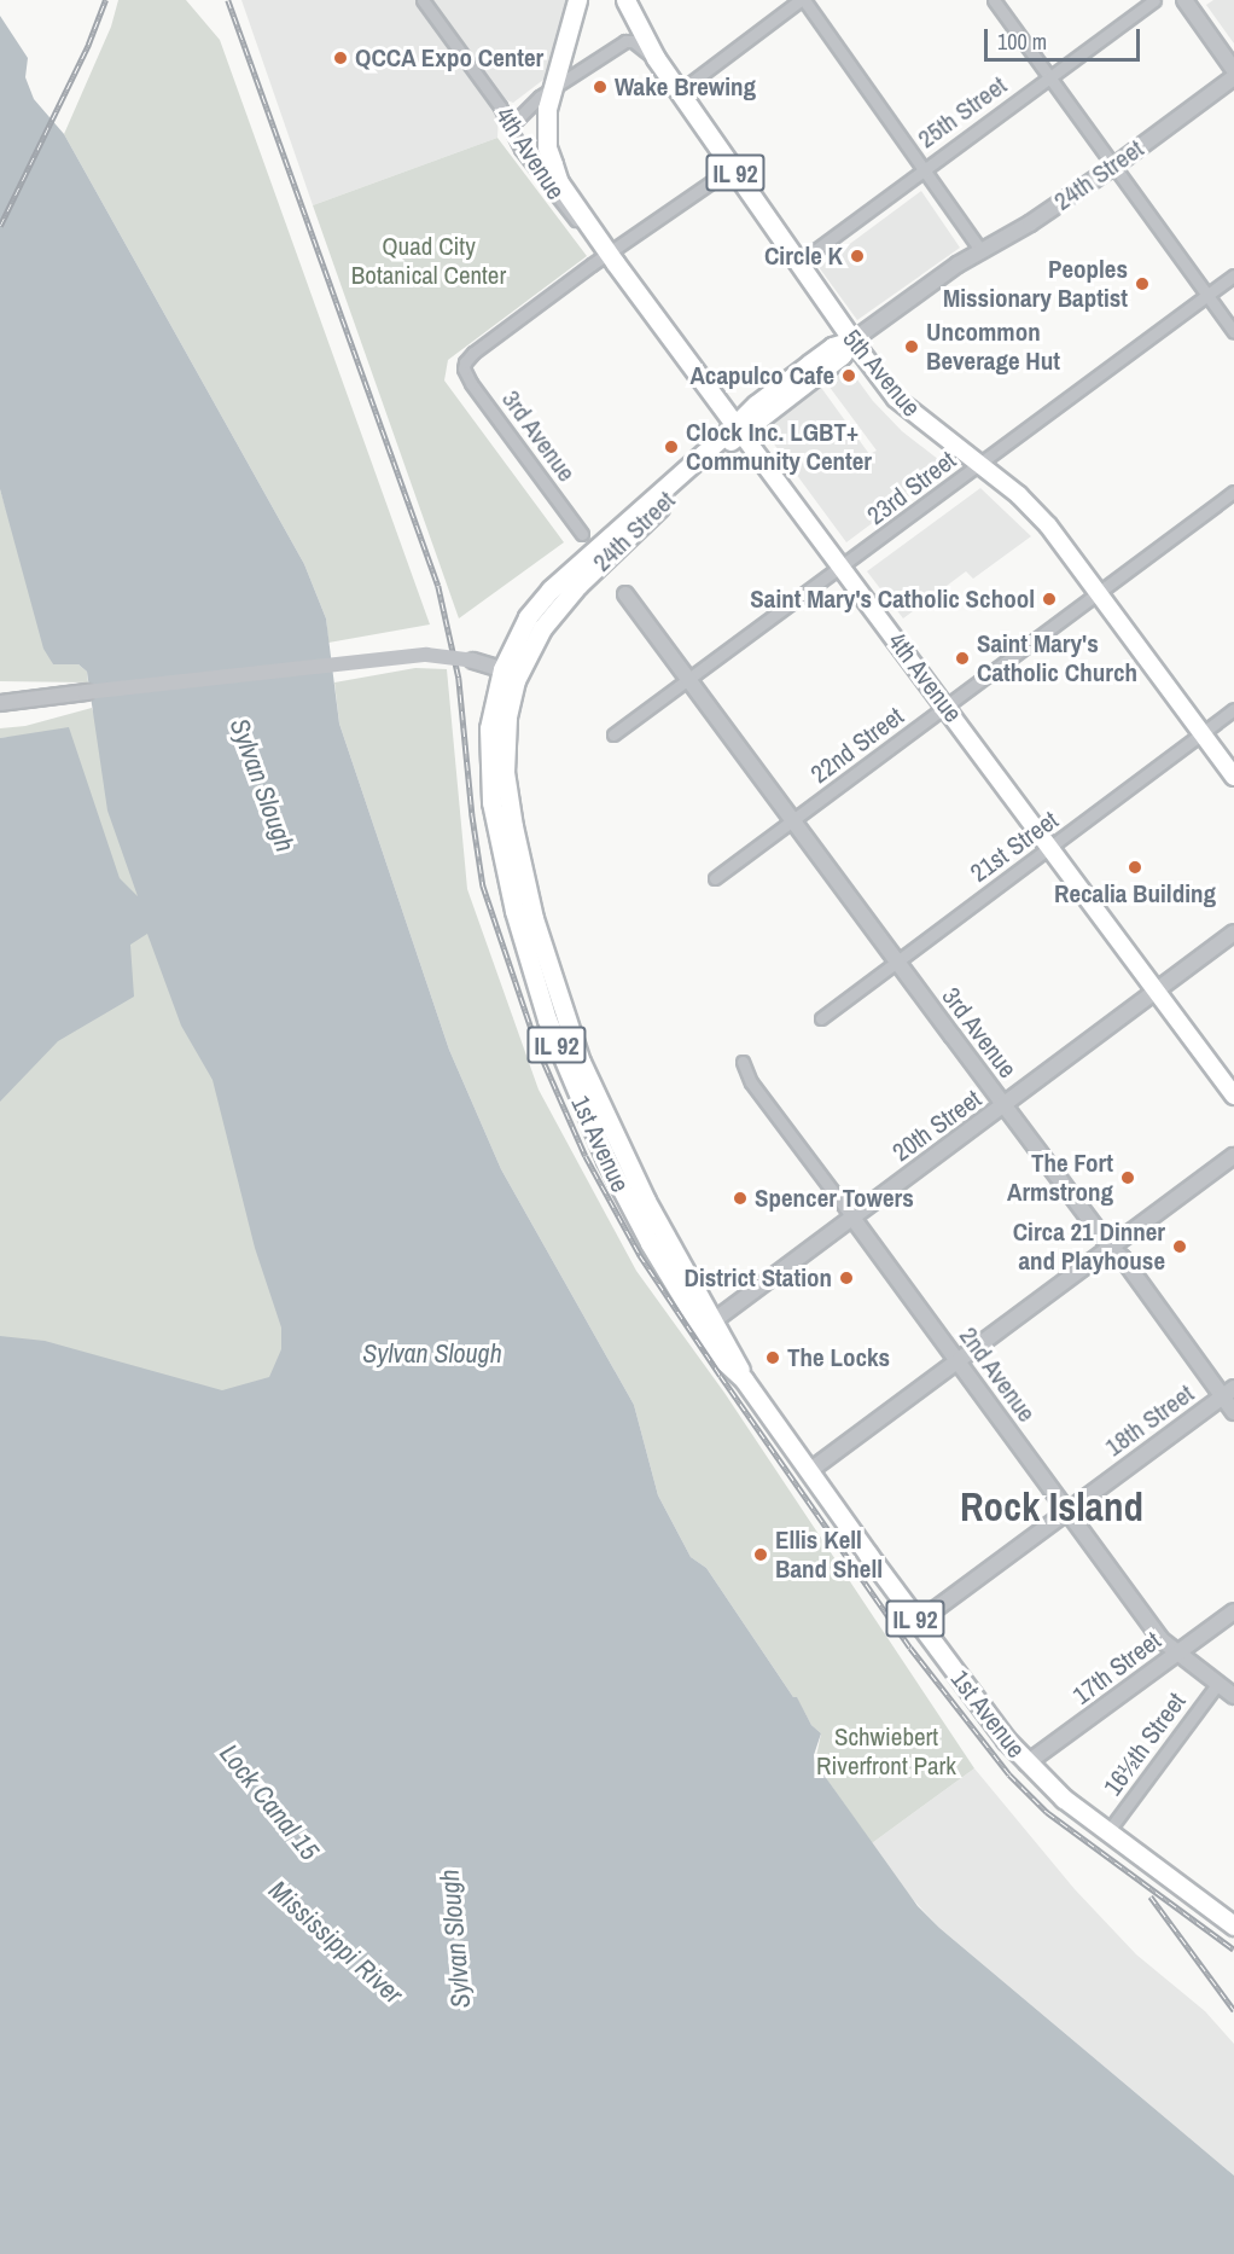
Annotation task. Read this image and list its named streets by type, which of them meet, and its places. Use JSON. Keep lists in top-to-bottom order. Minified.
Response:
{"streets":{"main road":["4th Avenue","IL 92","24th Street","5th Avenue","1st Avenue"],"street":["25th Street","3rd Avenue","23rd Street","22nd Street","21st Street","20th Street","2nd Avenue","18th Street","17th Street","16½th Street"]},"crossings":[["25th Street","5th Avenue"],["4th Avenue","24th Street"],["4th Avenue","3rd Avenue"],["4th Avenue","23rd Street"],["4th Avenue","22nd Street"],["4th Avenue","21st Street"],["4th Avenue","20th Street"],["24th Street","5th Avenue"],["24th Street","1st Avenue"],["5th Avenue","23rd Street"],["5th Avenue","22nd Street"],["5th Avenue","21st Street"],["3rd Avenue","23rd Street"],["3rd Avenue","22nd Street"],["3rd Avenue","21st Street"],["3rd Avenue","20th Street"],["3rd Avenue","18th Street"],["20th Street","1st Avenue"],["20th Street","2nd Avenue"],["1st Avenue","18th Street"],["1st Avenue","17th Street"],["1st Avenue","16½th Street"],["2nd Avenue","18th Street"],["2nd Avenue","17th Street"],["2nd Avenue","16½th Street"]],"districts":["Rock Island"],"water":["Sylvan Slough","Lock Canal 15","Mississippi River"],"parks":["Quad City Botanical Center","Schwiebert Riverfront Park"],"places":["QCCA Expo Center","Wake Brewing","Circle K","Peoples Missionary Baptist","Uncommon Beverage Hut","Acapulco Cafe","Clock Inc. LGBT+ Community Center","Saint Mary's Catholic School","Saint Mary's Catholic Church","Recalia Building","The Fort Armstrong","Spencer Towers","Circa 21 Dinner and Playhouse","District Station","The Locks","Ellis Kell Band Shell"],"scale_bar":"100 m"}
